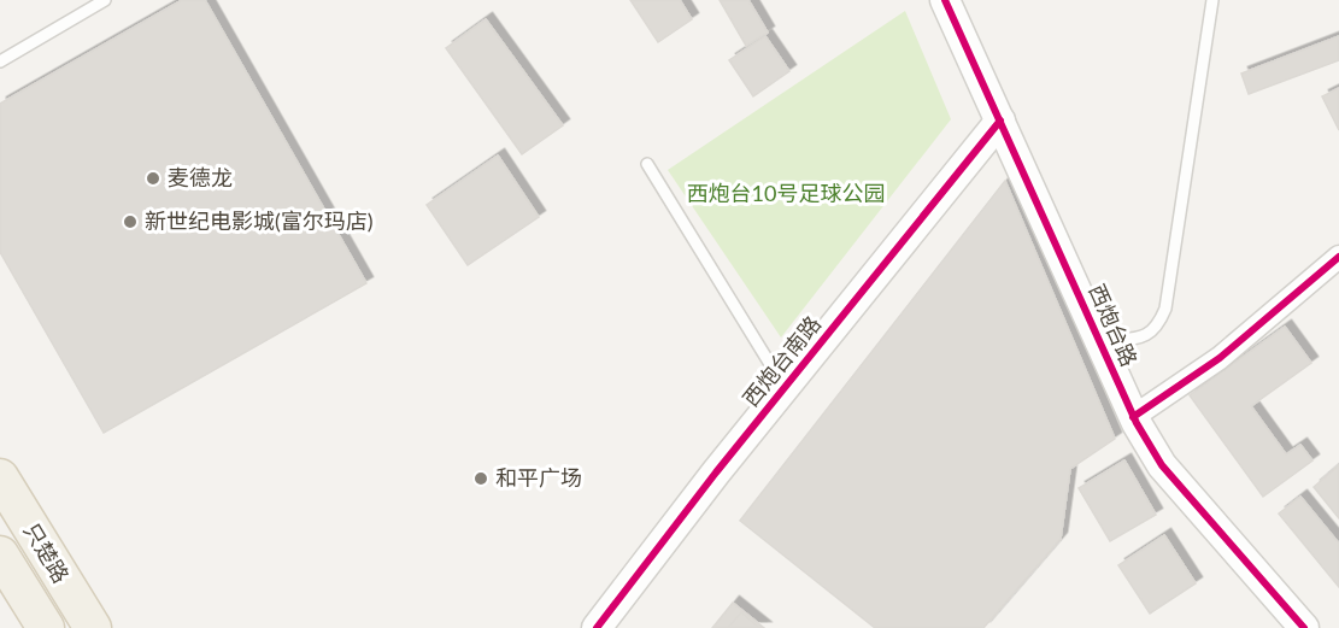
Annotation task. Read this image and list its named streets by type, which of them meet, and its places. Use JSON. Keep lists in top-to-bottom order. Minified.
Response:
{"streets":{"main road":["只楚路"],"street":["西炮台路","西炮台南路"]},"crossings":[["西炮台路","西炮台南路"]],"parks":["西炮台10号足球公园"],"places":["麦德龙","新世纪电影城(富尔玛店)","和平广场"]}
